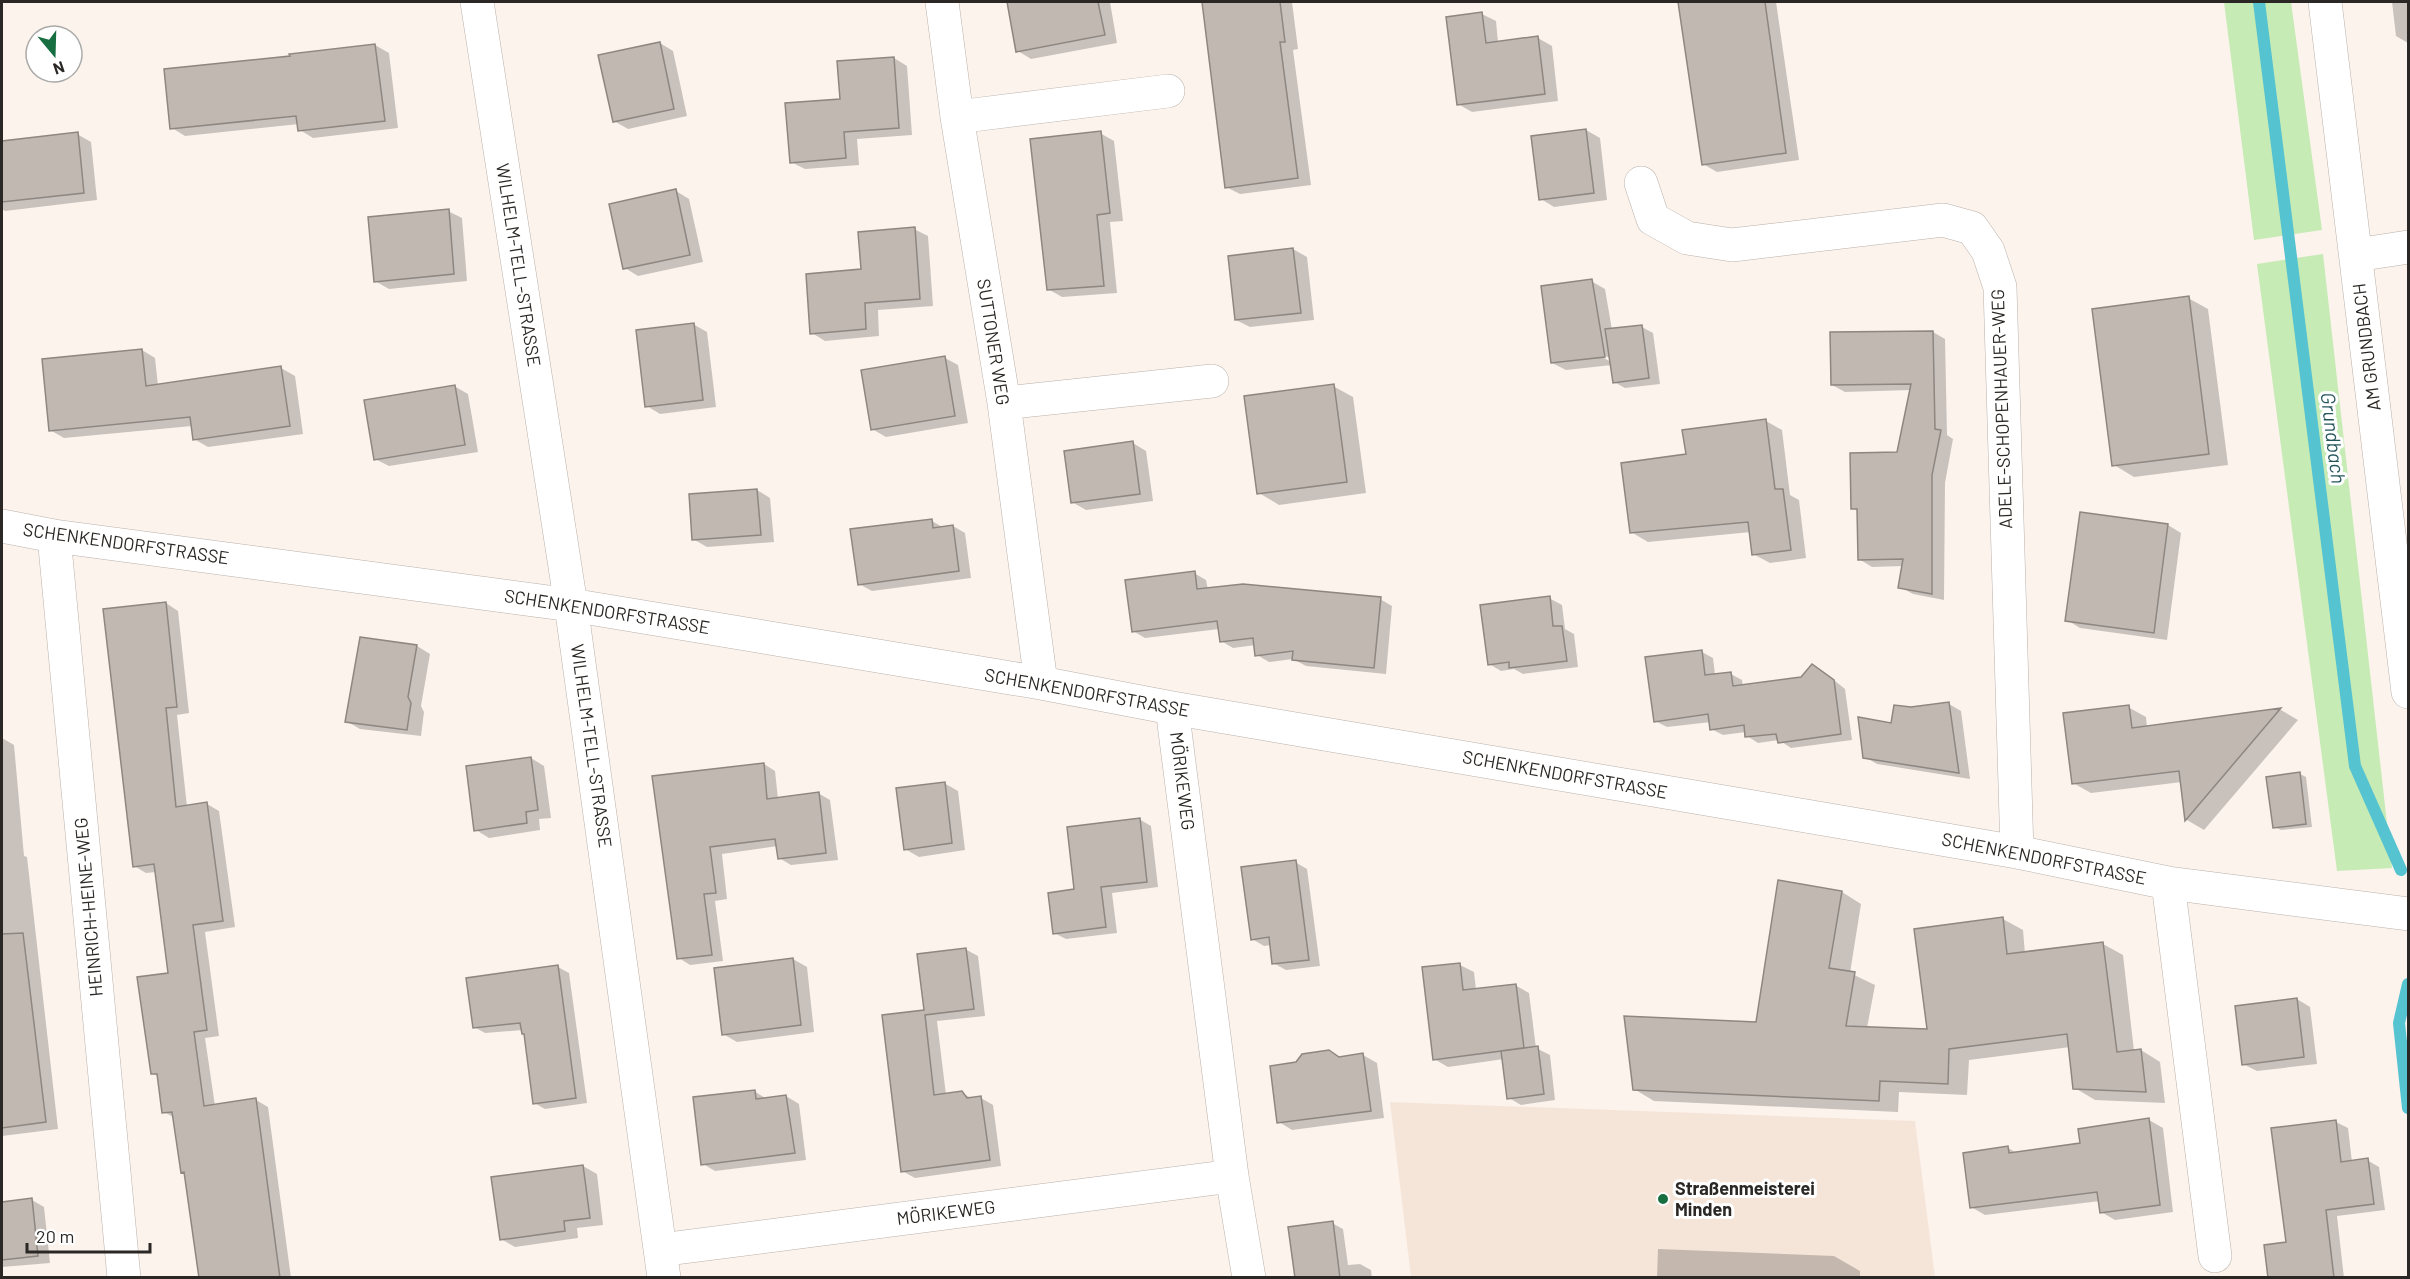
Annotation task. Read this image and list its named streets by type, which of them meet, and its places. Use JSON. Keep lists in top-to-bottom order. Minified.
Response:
{"streets":{"street":["WILHELM-TELL-STRASSE","SUTTONER WEG","AM GRUNDBACH","ADELE-SCHOPENHAUER-WEG","SCHENKENDORFSTRASSE","MÖRIKEWEG","HEINRICH-HEINE-WEG"]},"crossings":[["WILHELM-TELL-STRASSE","SCHENKENDORFSTRASSE"],["WILHELM-TELL-STRASSE","MÖRIKEWEG"],["SUTTONER WEG","SCHENKENDORFSTRASSE"],["ADELE-SCHOPENHAUER-WEG","SCHENKENDORFSTRASSE"],["SCHENKENDORFSTRASSE","MÖRIKEWEG"],["SCHENKENDORFSTRASSE","HEINRICH-HEINE-WEG"]],"water":["Grundbach"],"places":["Straßenmeisterei Minden"],"scale_bar":"20 m","north":"bottom"}
